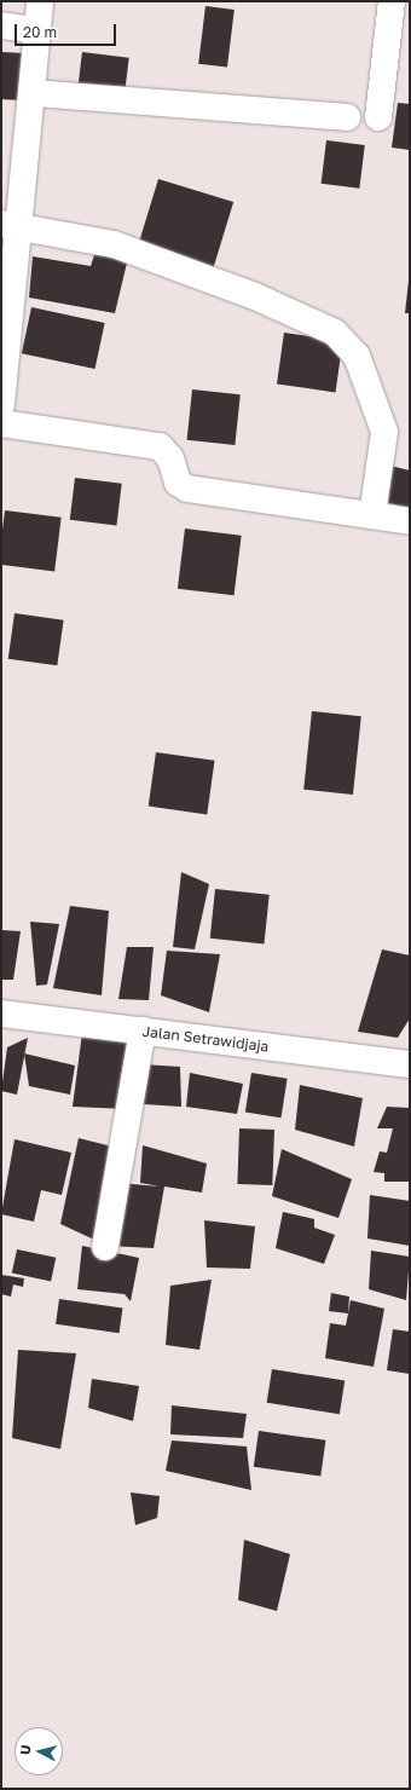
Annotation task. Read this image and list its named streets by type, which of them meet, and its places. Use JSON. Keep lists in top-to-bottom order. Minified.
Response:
{"streets":{"street":["Jalan Setrawidjaja"]},"scale_bar":"20 m","north":"left"}
